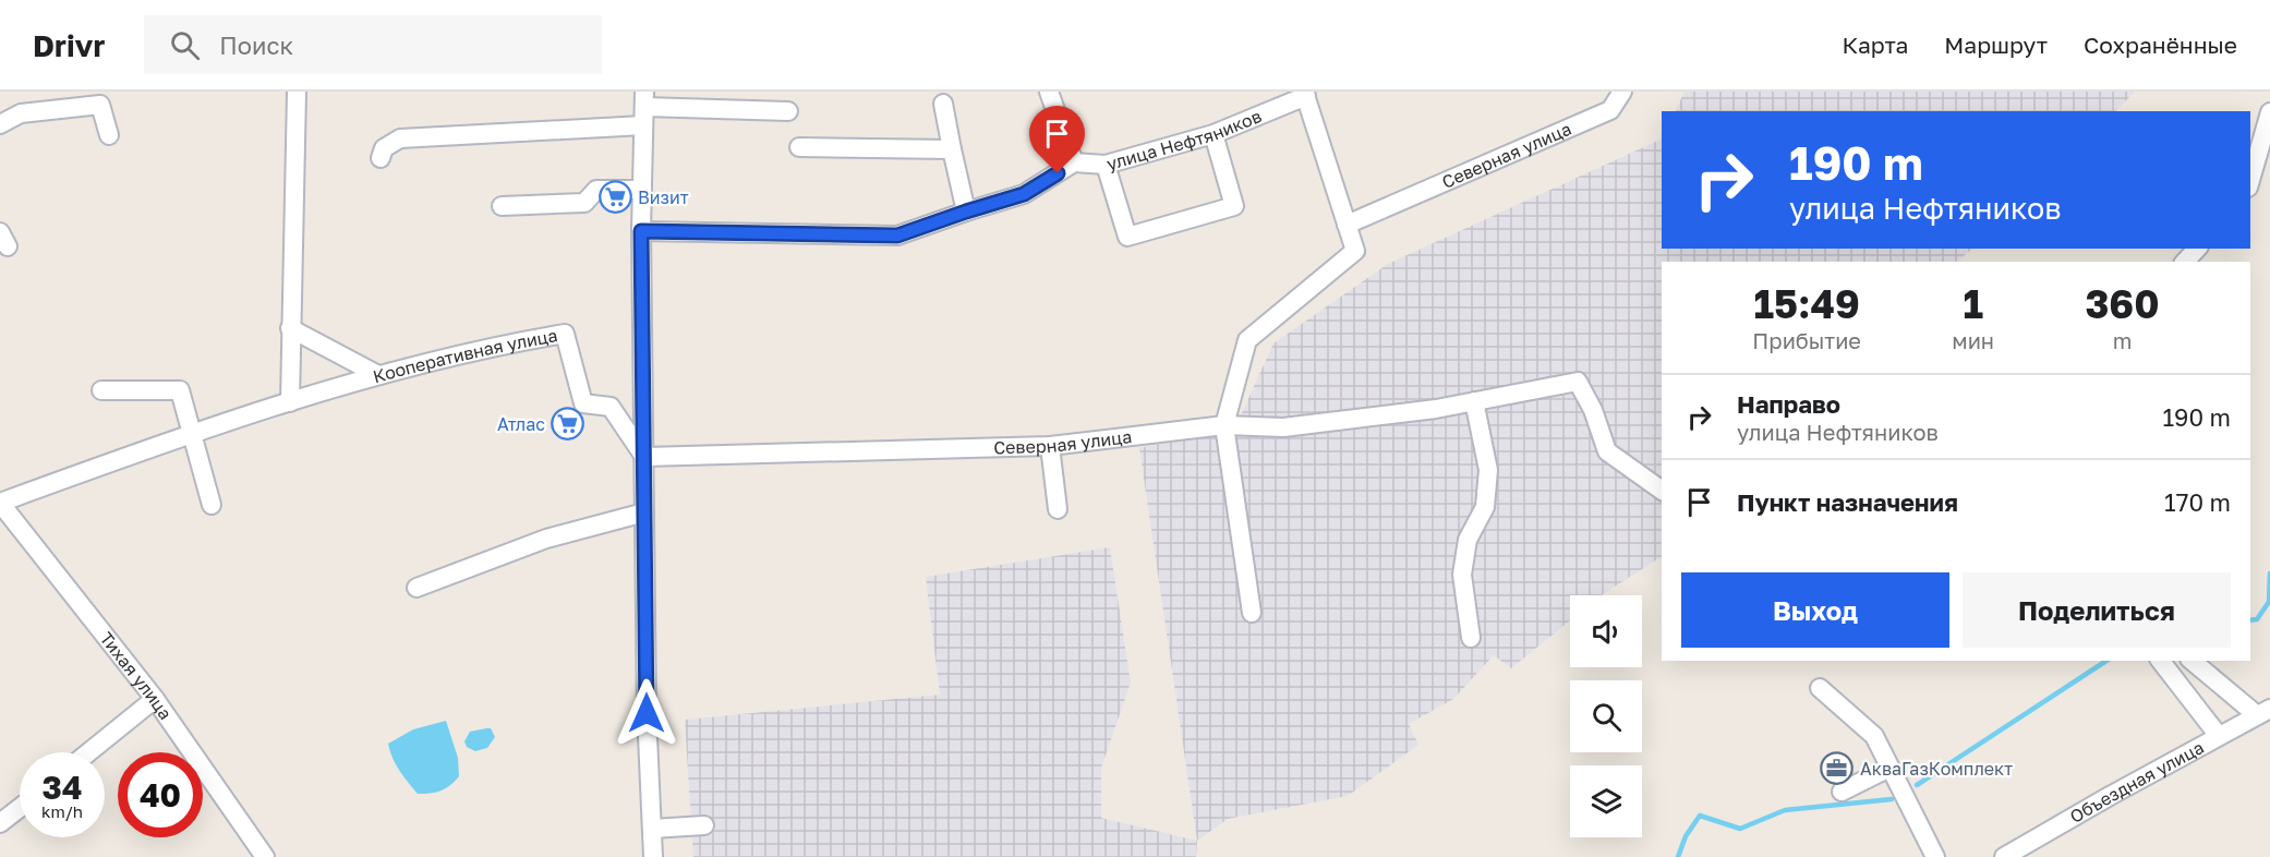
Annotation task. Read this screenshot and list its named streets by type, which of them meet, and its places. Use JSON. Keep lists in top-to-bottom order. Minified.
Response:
{"streets":{"street":["улица Нефтяников","Северная улица","Кооперативная улица","Тихая улица","Объездная улица"]},"crossings":[["Северная улица","Кооперативная улица"],["Кооперативная улица","Тихая улица"]],"places":{"supermarket":["Визит","Атлас"],"office":["АкваГазКомплект"]},"page":{"header":"Drivr","search":"Поиск","nav":["Карта","Маршрут","Сохранённые"],"turn":["190 m","улица Нефтяников"],"eta":["15:49","Прибытие","1","мин","360","m"],"list":[{"name":"Направо","note":"улица Нефтяников","value":"190 m"},{"name":"Пункт назначения","value":"170 m"}],"buttons":["Выход","Поделиться"],"speed":"34 km/h","limit":"40"}}
